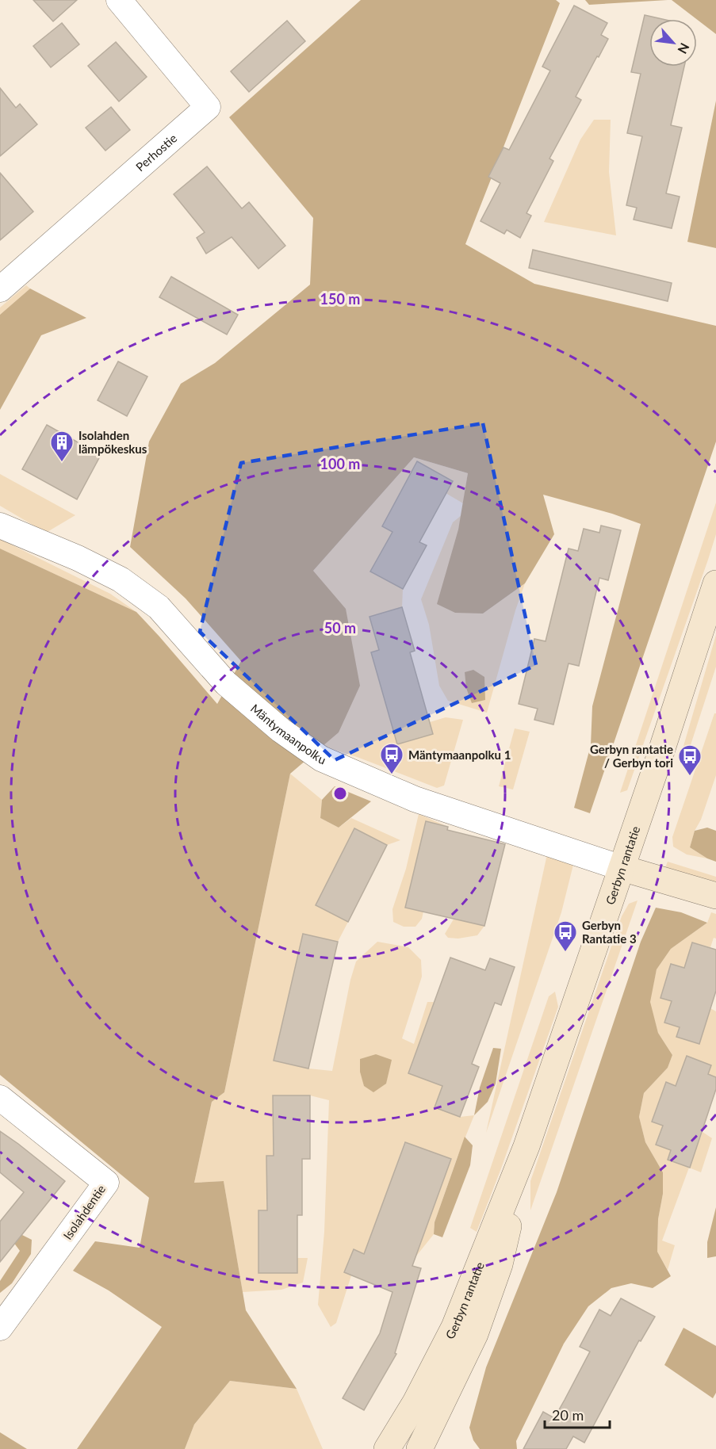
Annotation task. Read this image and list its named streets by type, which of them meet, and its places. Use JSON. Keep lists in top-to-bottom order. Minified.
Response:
{"streets":{"main road":["Gerbyn rantatie"],"street":["Perhostie","Mäntymaanpolku","Isolahdentie"]},"crossings":[["Mäntymaanpolku","Gerbyn rantatie"]],"places":{"building":["Isolahden lämpökeskus"],"bus stop":["Mäntymaanpolku 1","Gerbyn rantatie / Gerbyn tori","Gerbyn Rantatie 3"]},"scale_bar":"20 m","north":"bottom right","rings":["150 m","100 m","50 m"]}
